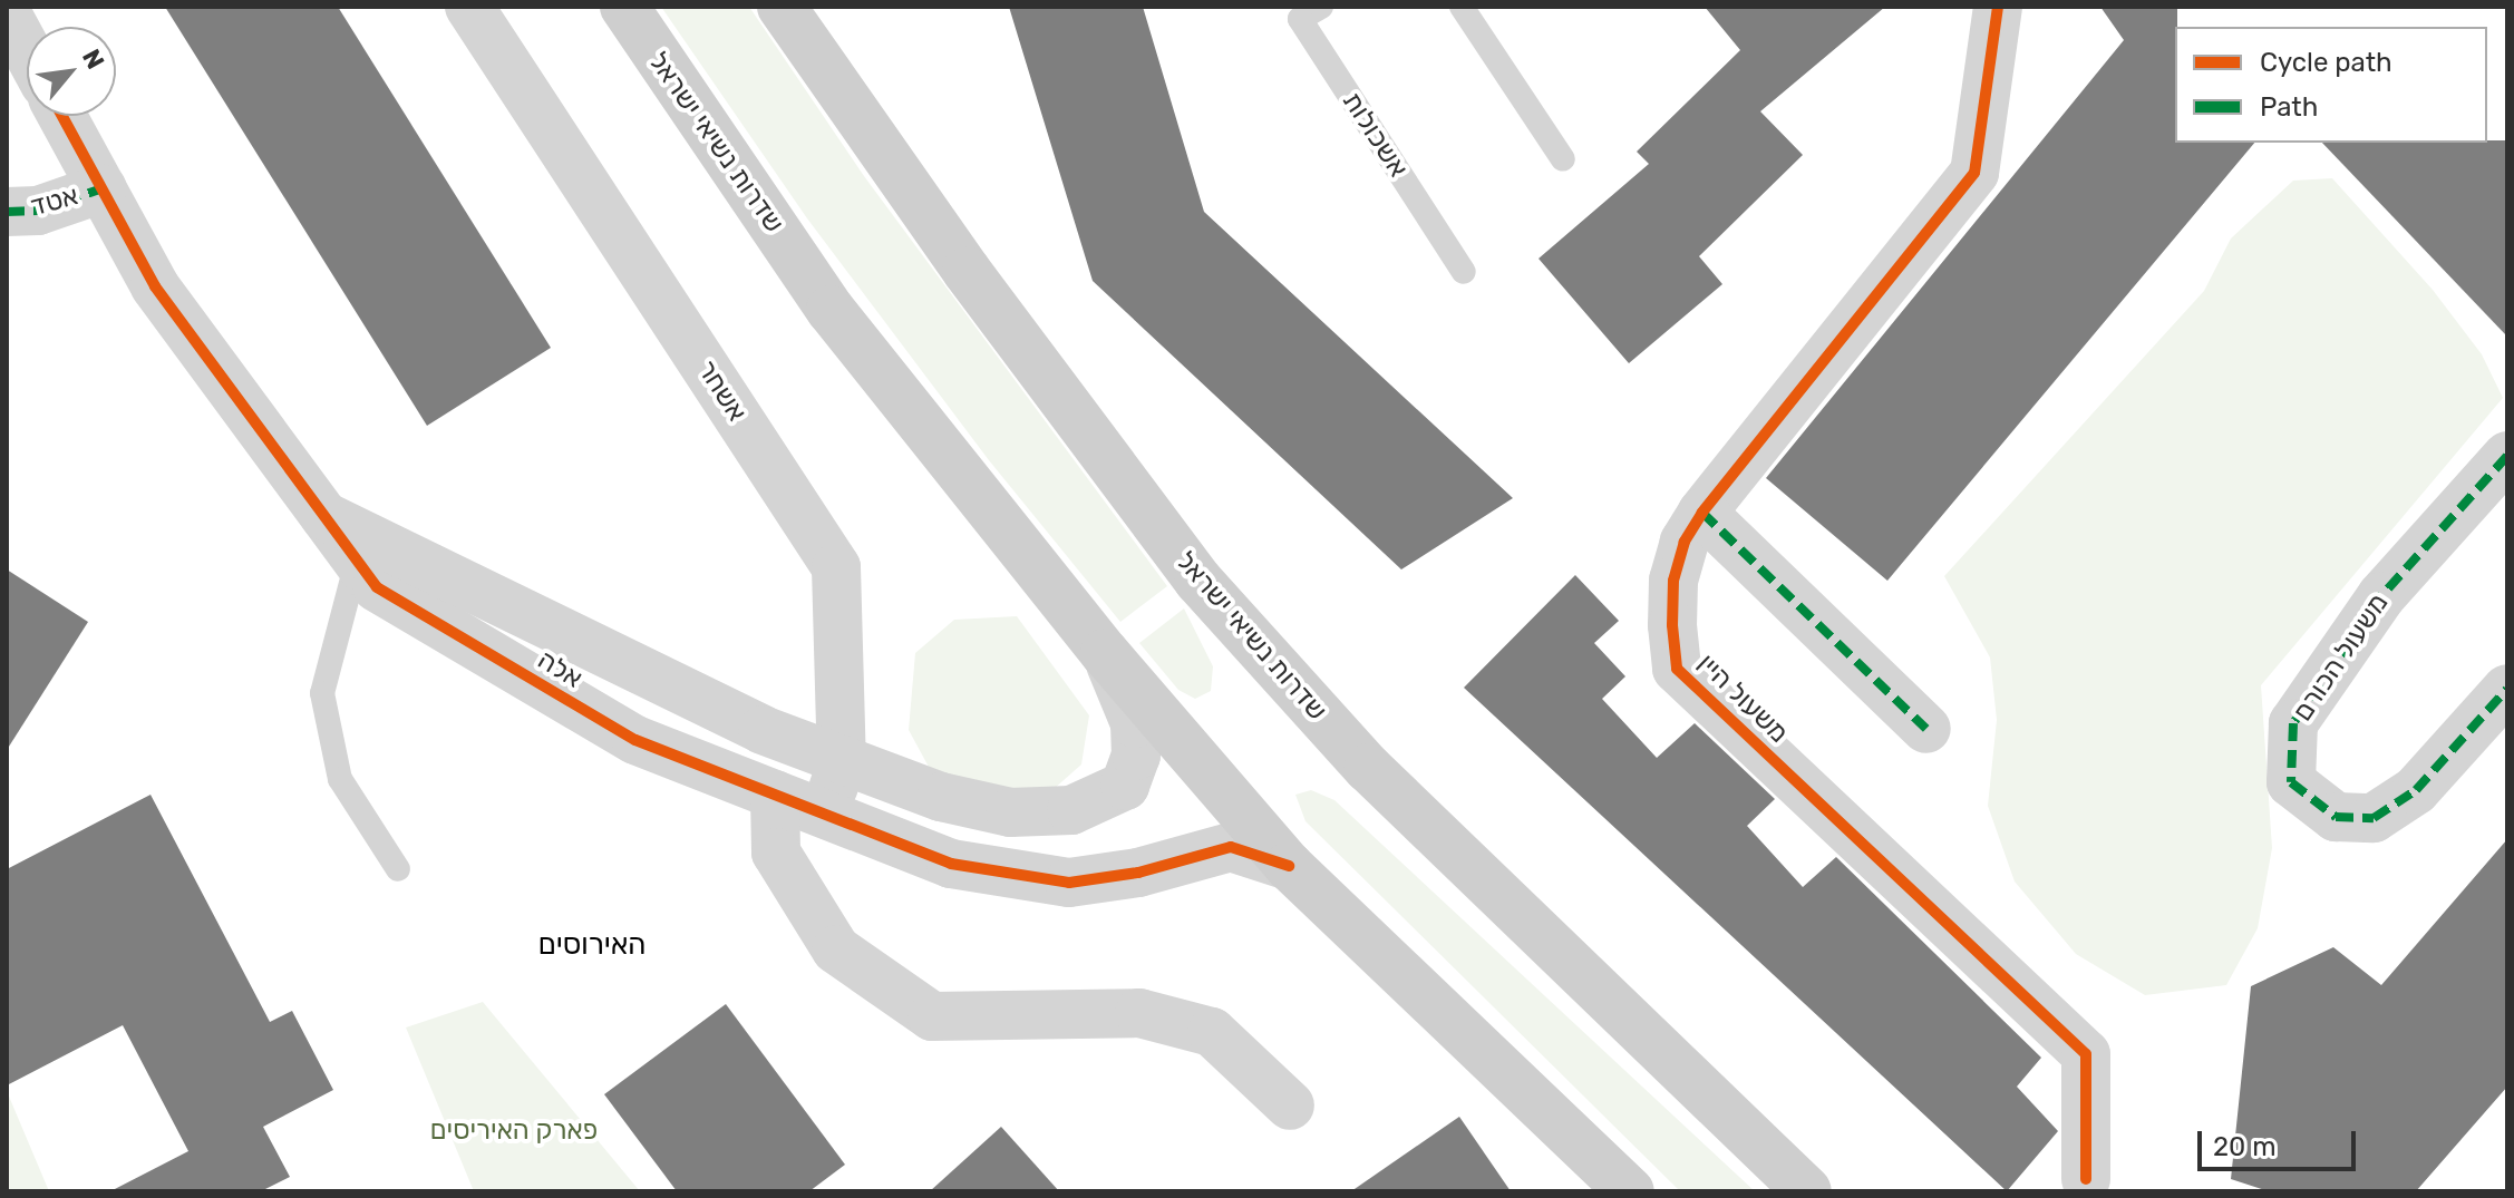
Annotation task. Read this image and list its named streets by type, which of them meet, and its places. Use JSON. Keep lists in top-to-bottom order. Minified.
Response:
{"streets":{"main road":["שדרות נשיאי ישראל"],"street":["אטד","אשחר","משעול הכורם","אלה","משעול היין"],"lane":["אשכולות"]},"crossings":[["שדרות נשיאי ישראל","אלה"],["אטד","אלה"],["אשחר","אלה"]],"districts":["האירוסים"],"parks":["פארק האיריסים"],"legend":["Cycle path","Path"],"scale_bar":"20 m","north":"top right"}
